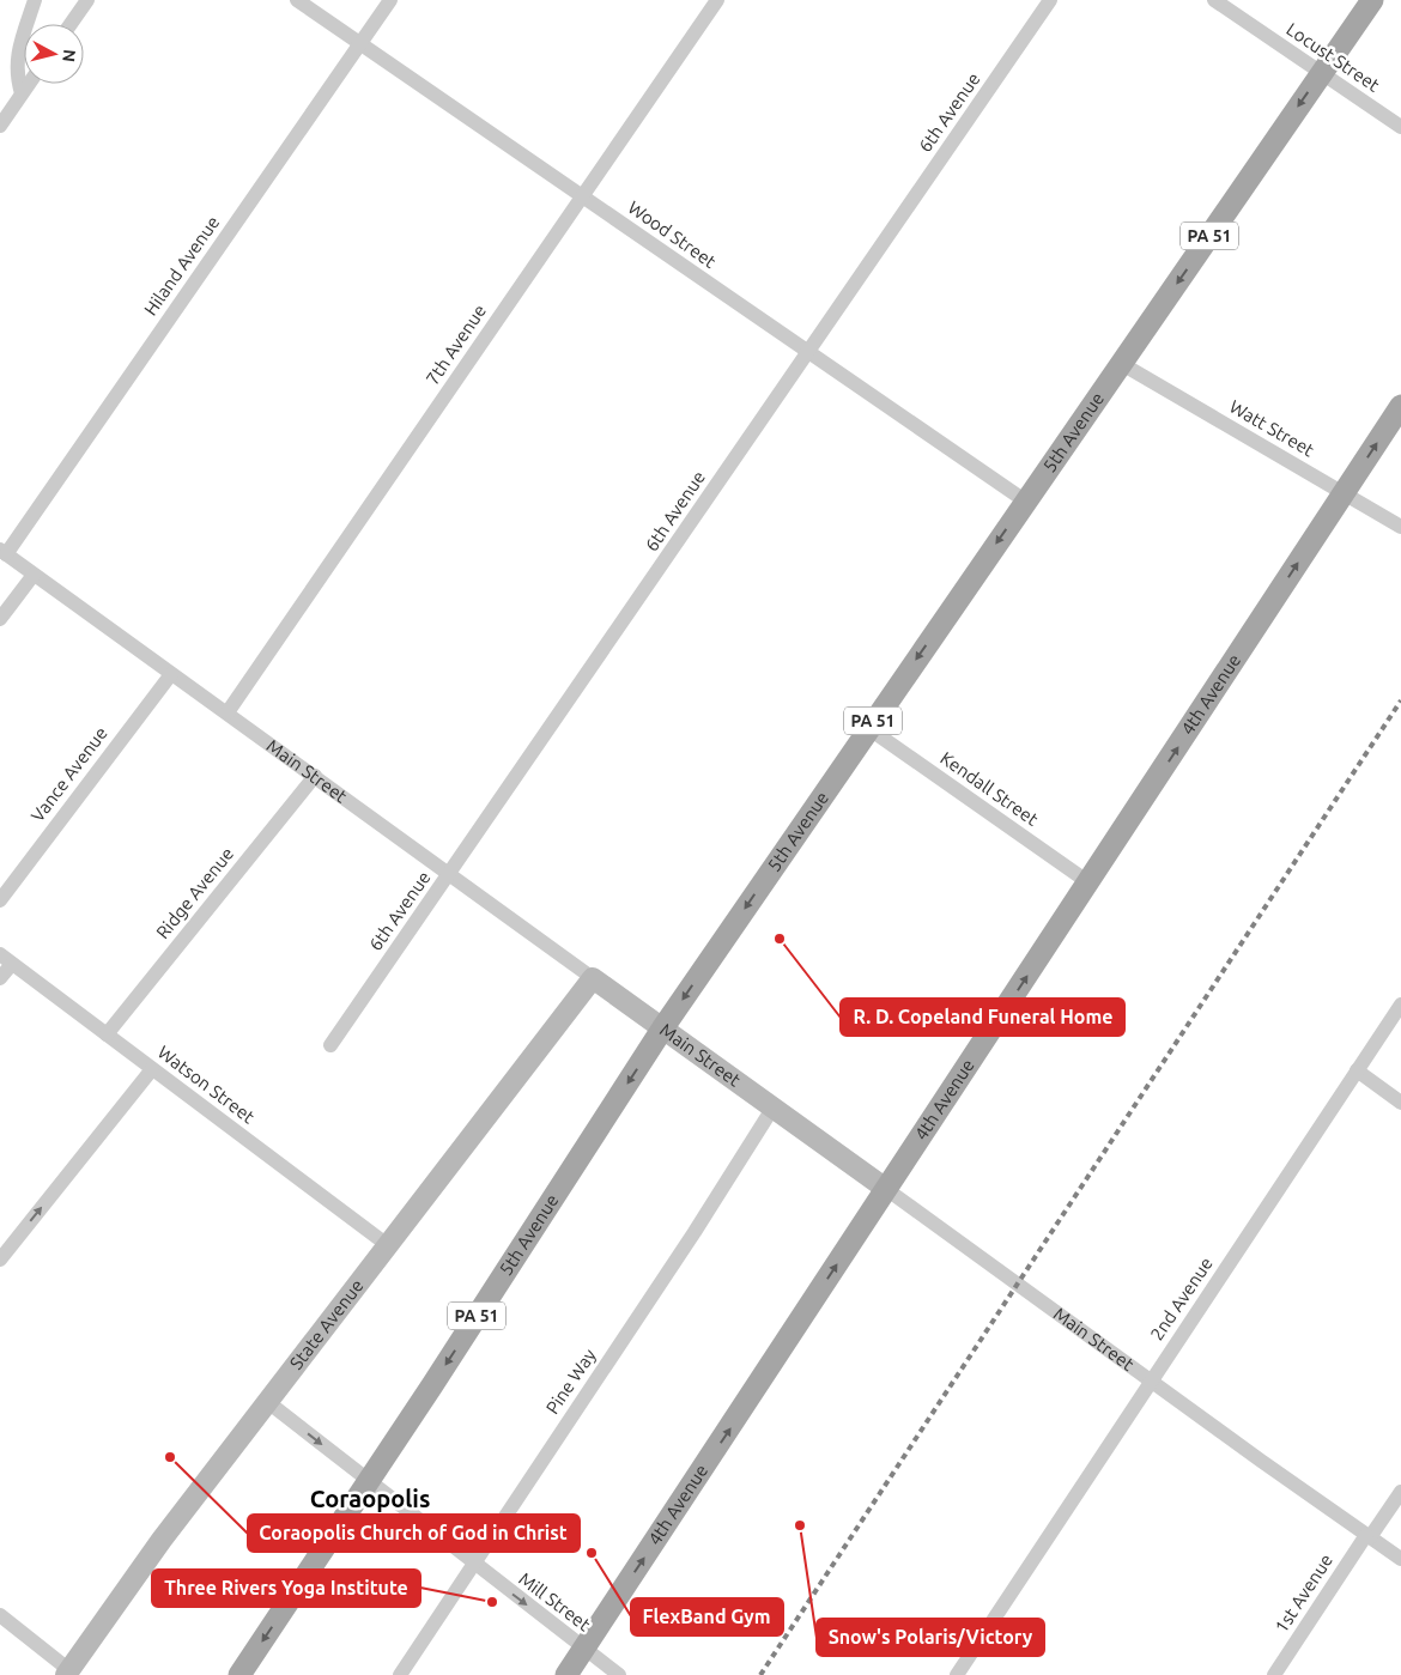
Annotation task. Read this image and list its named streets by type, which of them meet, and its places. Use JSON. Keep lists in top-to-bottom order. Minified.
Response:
{"streets":{"main road":["PA 51","5th Avenue","4th Avenue"],"street":["Locust Street","6th Avenue","Wood Street","Hiland Avenue","7th Avenue","Watt Street","Main Street","Vance Avenue","Kendall Street","Ridge Avenue","Watson Street","2nd Avenue","State Avenue","Pine Way","1st Avenue","Mill Street"]},"crossings":[["Locust Street","5th Avenue"],["6th Avenue","Wood Street"],["6th Avenue","Main Street"],["Wood Street","Hiland Avenue"],["Wood Street","7th Avenue"],["Wood Street","5th Avenue"],["Hiland Avenue","Main Street"],["7th Avenue","Main Street"],["Watt Street","5th Avenue"],["Watt Street","4th Avenue"],["5th Avenue","Main Street"],["5th Avenue","Kendall Street"],["5th Avenue","Mill Street"],["4th Avenue","Main Street"],["4th Avenue","Kendall Street"],["4th Avenue","Mill Street"],["Main Street","Vance Avenue"],["Main Street","Ridge Avenue"],["Main Street","2nd Avenue"],["Main Street","State Avenue"],["Main Street","Pine Way"],["Main Street","1st Avenue"],["Ridge Avenue","Watson Street"],["Watson Street","State Avenue"],["State Avenue","Mill Street"],["Pine Way","Mill Street"]],"one_way":["5th Avenue","4th Avenue","Mill Street"],"districts":["Coraopolis"],"places":["R. D. Copeland Funeral Home","Coraopolis Church of God in Christ","Snow's Polaris/Victory","FlexBand Gym","Three Rivers Yoga Institute"],"north":"right"}
